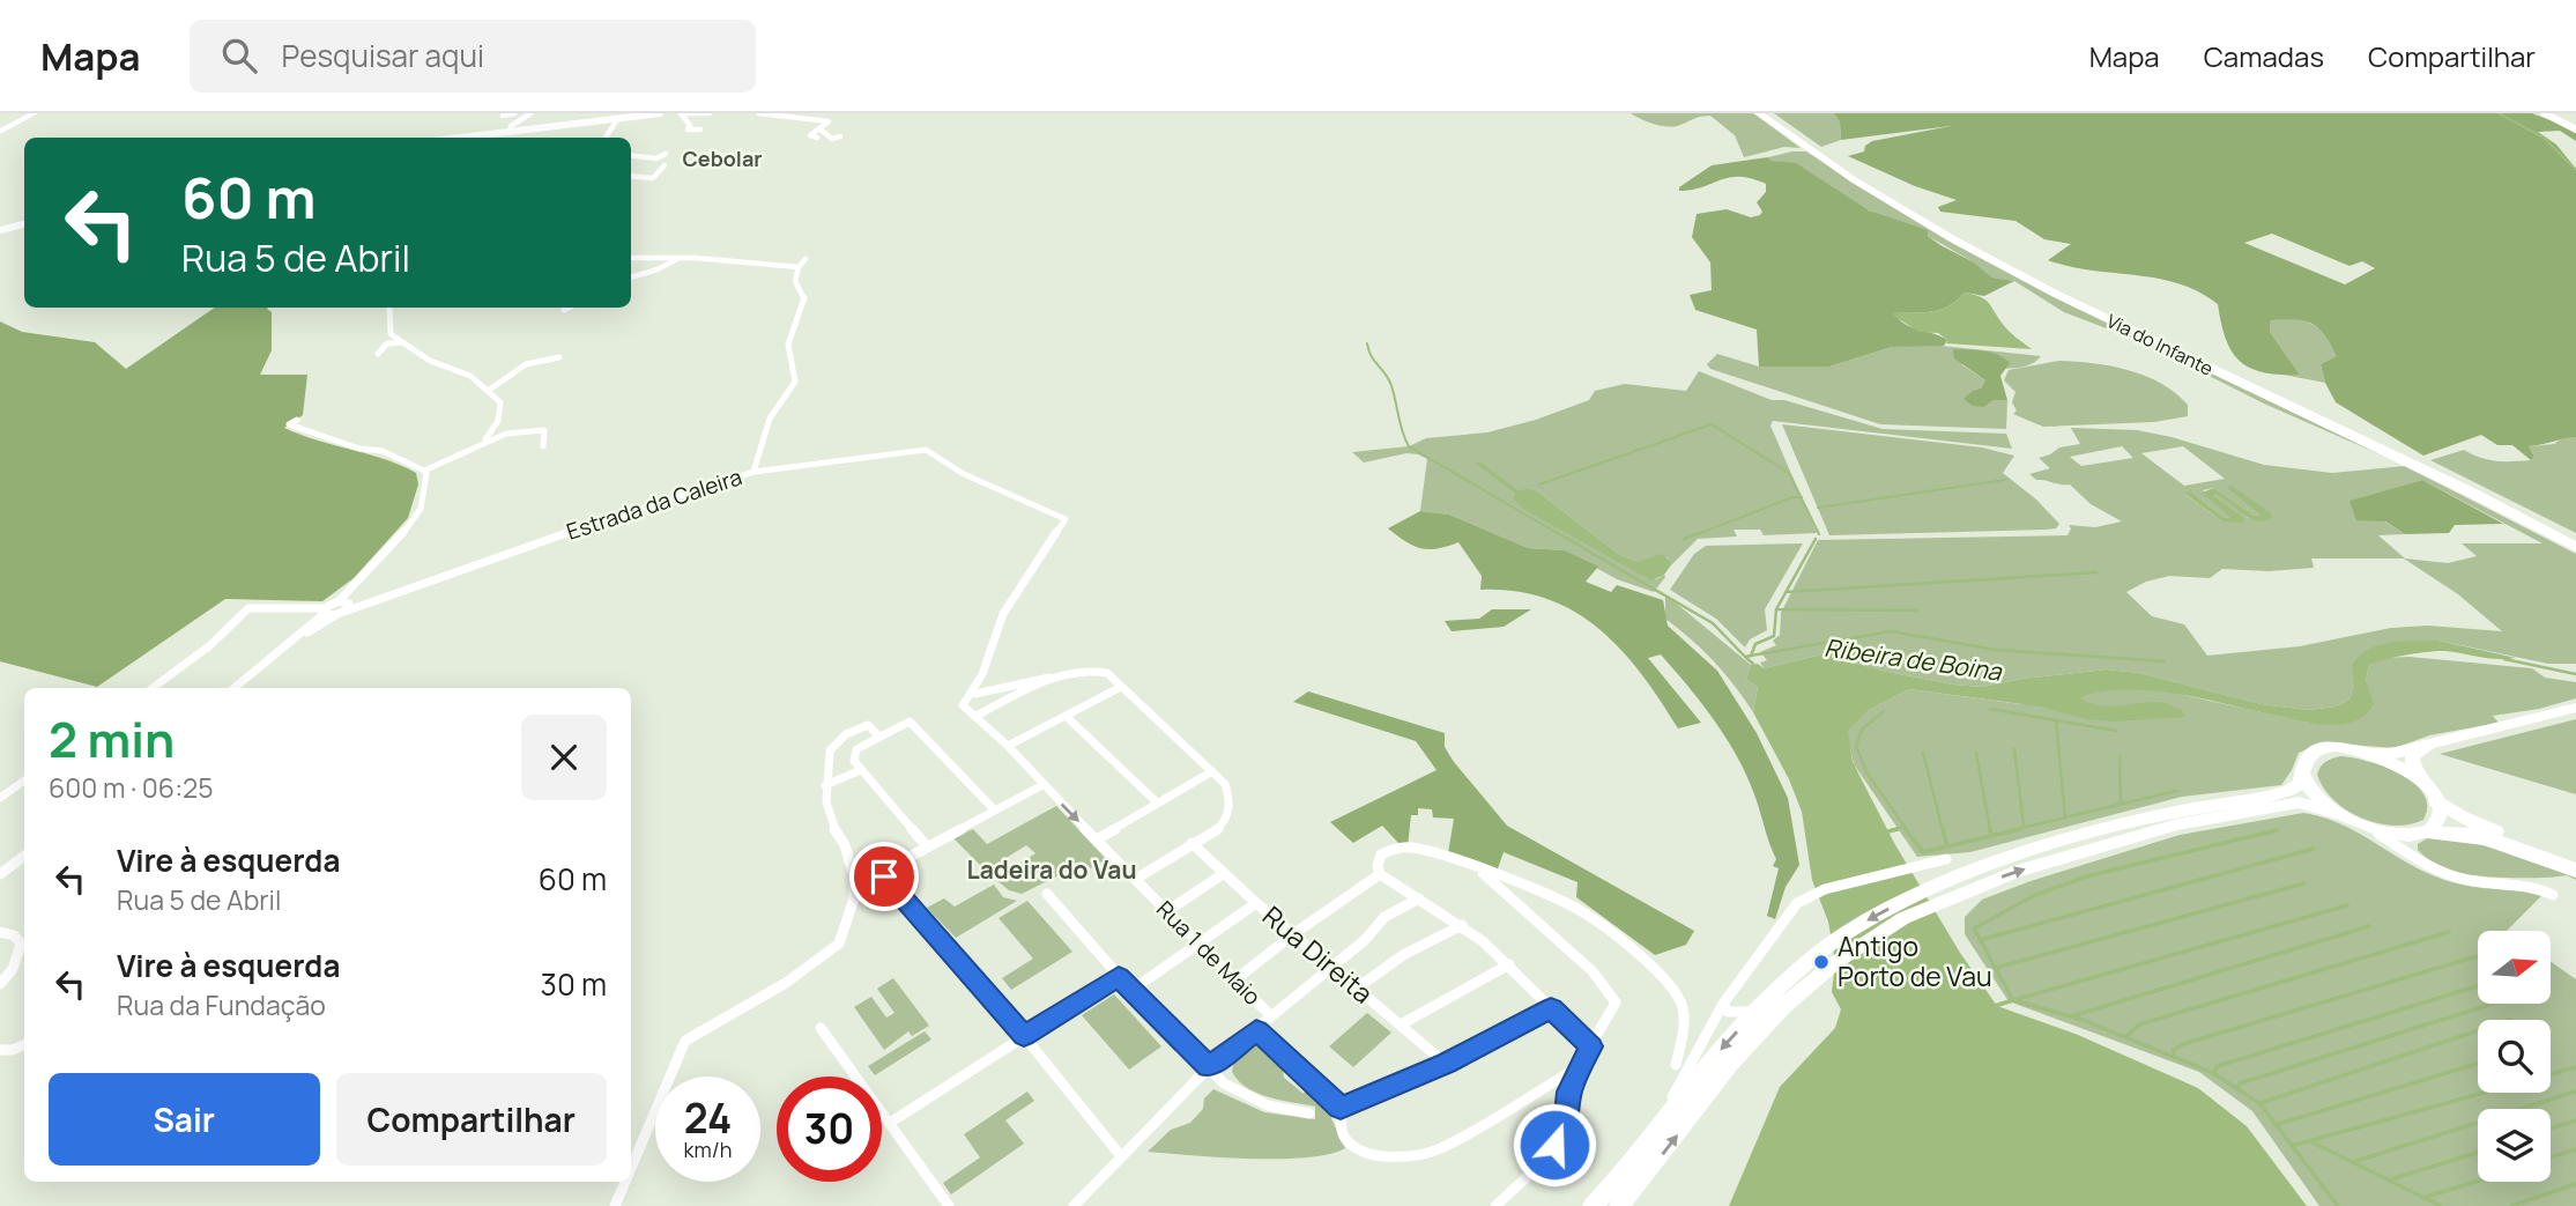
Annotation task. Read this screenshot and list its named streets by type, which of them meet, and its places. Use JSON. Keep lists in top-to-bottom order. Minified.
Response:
{"streets":{"highway":["Via do Infante"],"street":["Estrada da Caleira","Rua 1 de Maio","Rua Direita"]},"districts":["Cebolar","Ladeira do Vau"],"water":["Ribeira de Boina"],"places":["Antigo Porto de Vau"],"north":"right","page":{"header":"Mapa","search":"Pesquisar aqui","nav":["Mapa","Camadas","Compartilhar"],"turn":["60 m","Rua 5 de Abril"],"heading":["2 min","600 m · 06:25"],"list":[{"name":"Vire à esquerda","note":"Rua 5 de Abril","value":"60 m"},{"name":"Vire à esquerda","note":"Rua da Fundação","value":"30 m"}],"buttons":["Sair","Compartilhar"],"speed":"24 km/h","limit":"30"}}
